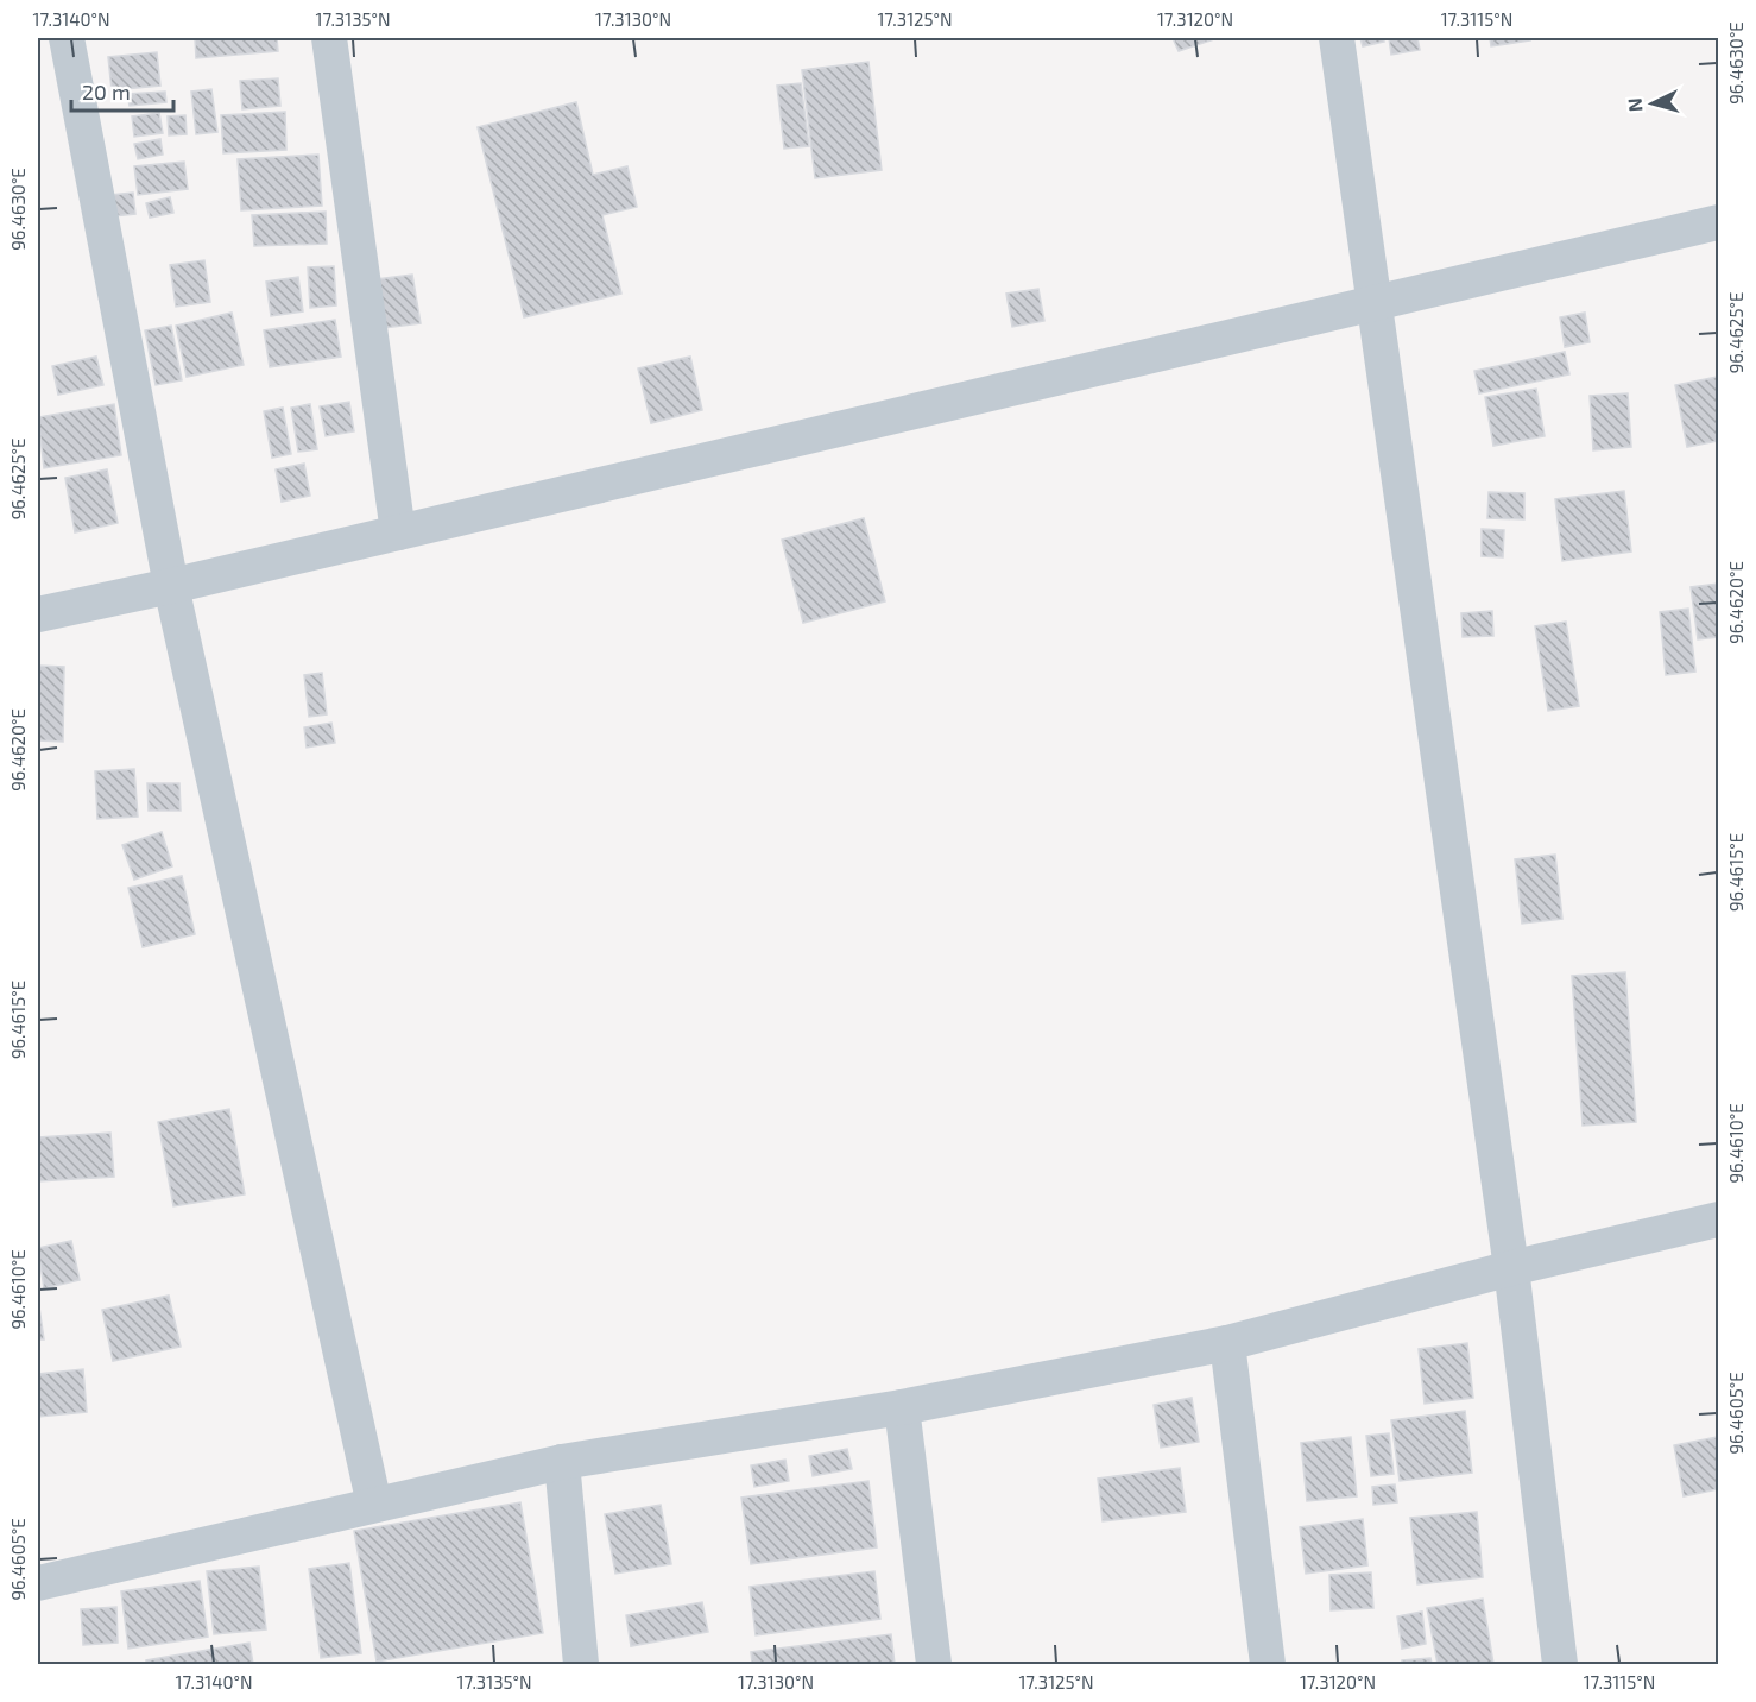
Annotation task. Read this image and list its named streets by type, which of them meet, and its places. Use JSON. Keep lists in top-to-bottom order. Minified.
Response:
{"scale_bar":"20 m","north":"left","coordinates":["17.3140°N","17.3135°N","17.3130°N","17.3125°N","17.3120°N","17.3115°N","96.4630°E","96.4625°E","96.4620°E","96.4615°E","96.4610°E","96.4605°E"]}
